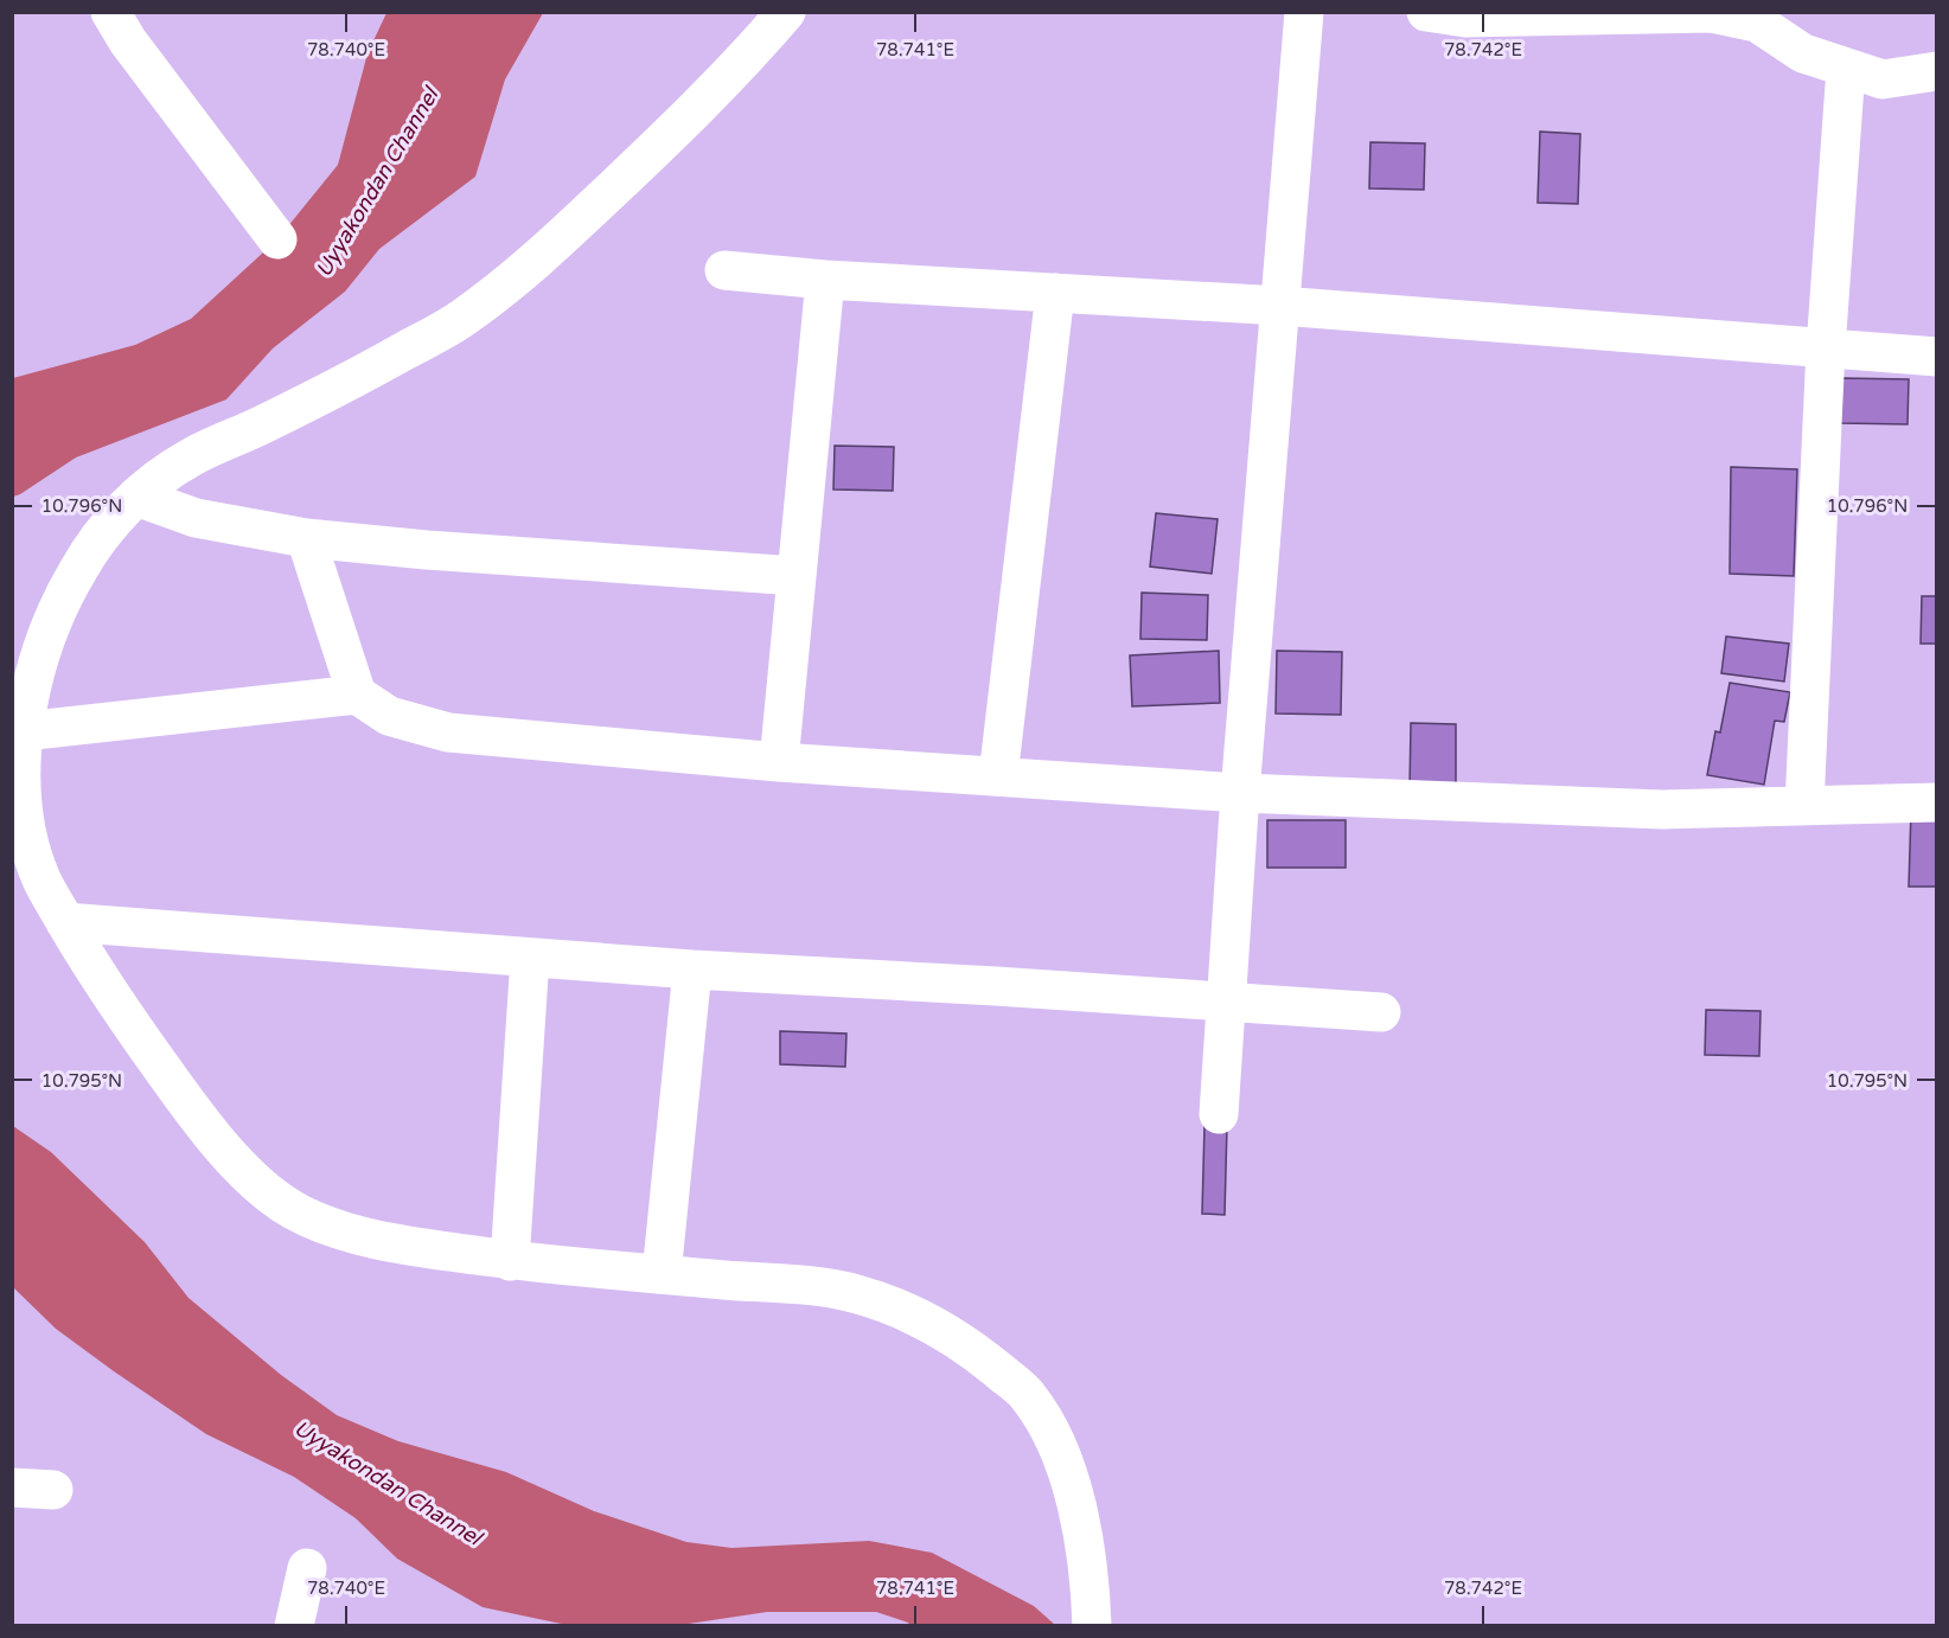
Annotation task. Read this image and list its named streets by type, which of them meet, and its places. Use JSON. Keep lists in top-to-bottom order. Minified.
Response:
{"water":["Uyyakondan Channel"],"coordinates":["78.740°E","78.741°E","78.742°E","10.796°N","10.795°N"]}
